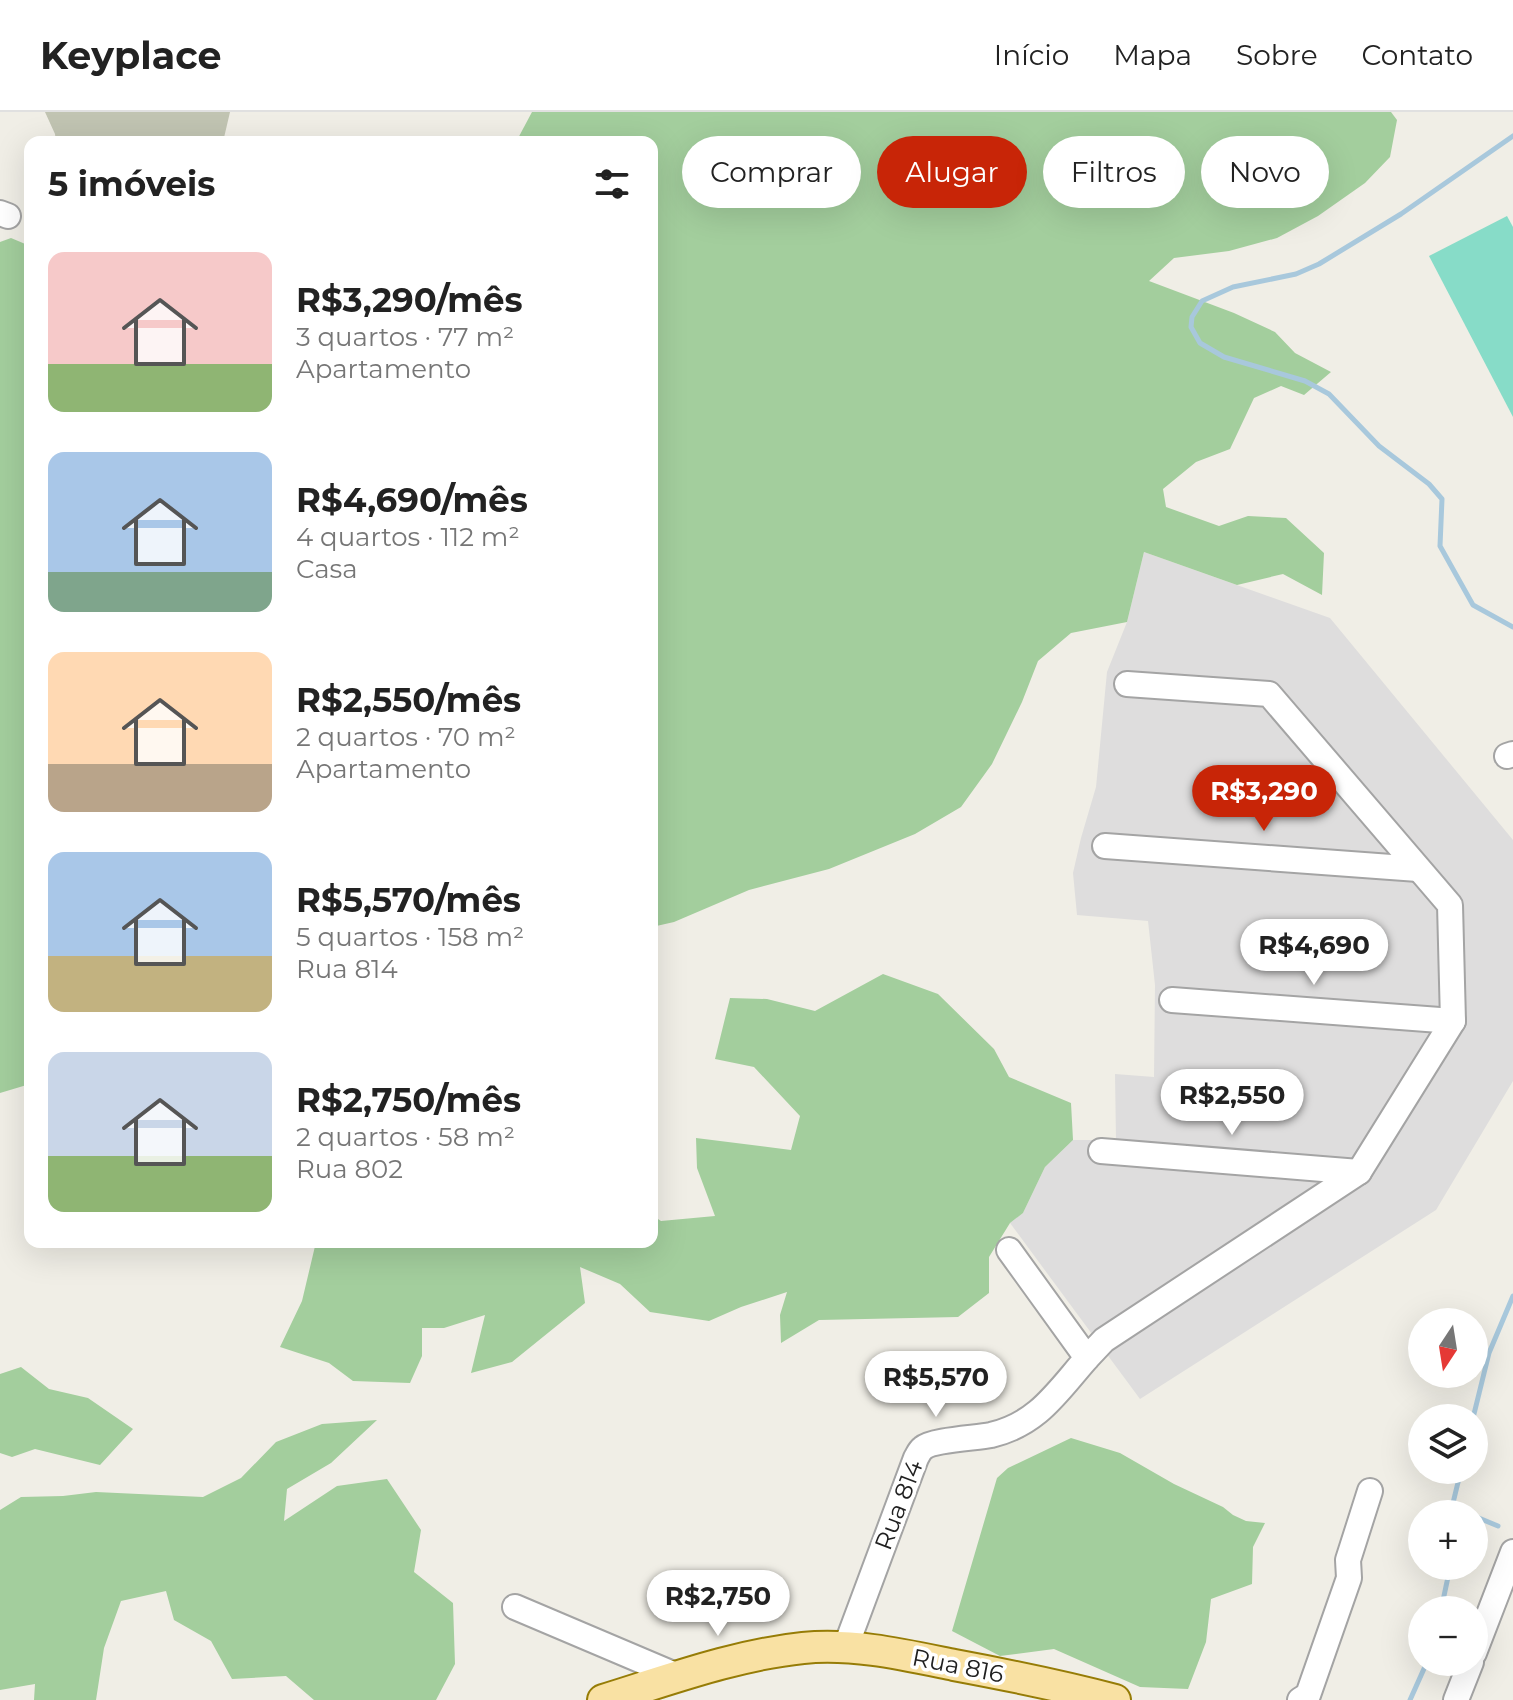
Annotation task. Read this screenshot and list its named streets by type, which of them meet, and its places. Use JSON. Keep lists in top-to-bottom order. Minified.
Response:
{"streets":{"main road":["Rua 816"],"street":["Rua 814"]},"crossings":[["Rua 814","Rua 816"]],"north":"bottom","page":{"header":"Keyplace","nav":["Início","Mapa","Sobre","Contato"],"chip":["Comprar","Alugar","Filtros","Novo"],"heading":"5 imóveis","list":[{"name":"R$3,290/mês","note":"3 quartos · 77 m² · Apartamento"},{"name":"R$4,690/mês","note":"4 quartos · 112 m² · Casa"},{"name":"R$2,550/mês","note":"2 quartos · 70 m² · Apartamento"},{"name":"R$5,570/mês","note":"5 quartos · 158 m² · Rua 814"},{"name":"R$2,750/mês","note":"2 quartos · 58 m² · Rua 802"}],"price":["R$3,290","R$4,690","R$2,550","R$5,570","R$2,750"],"map_buttons":["+","−"]}}
